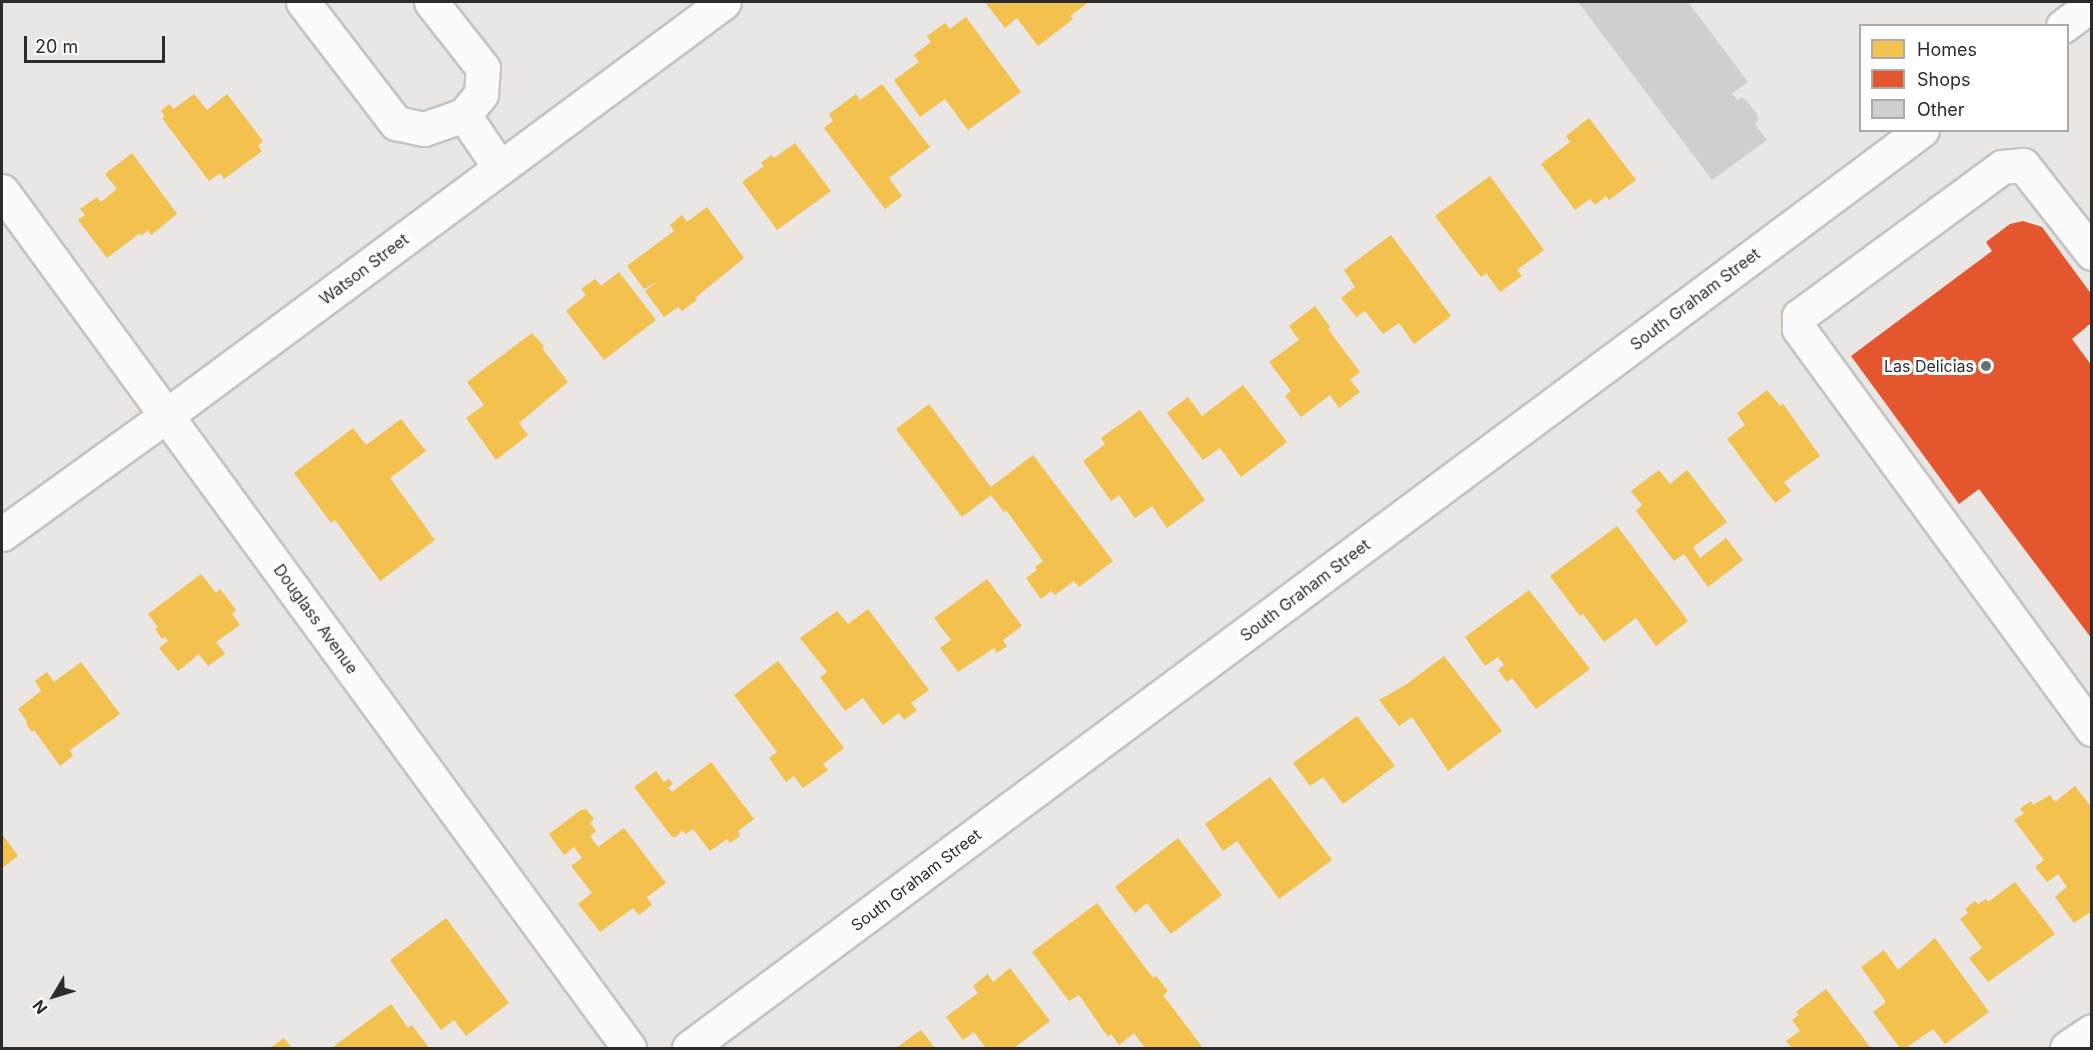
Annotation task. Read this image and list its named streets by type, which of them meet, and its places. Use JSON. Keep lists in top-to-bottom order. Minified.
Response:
{"streets":{"street":["Watson Street","South Graham Street","Douglass Avenue"]},"crossings":[["Watson Street","Douglass Avenue"]],"places":["Las Delicias"],"legend":["Homes","Shops","Other"],"scale_bar":"20 m","north":"bottom left"}
